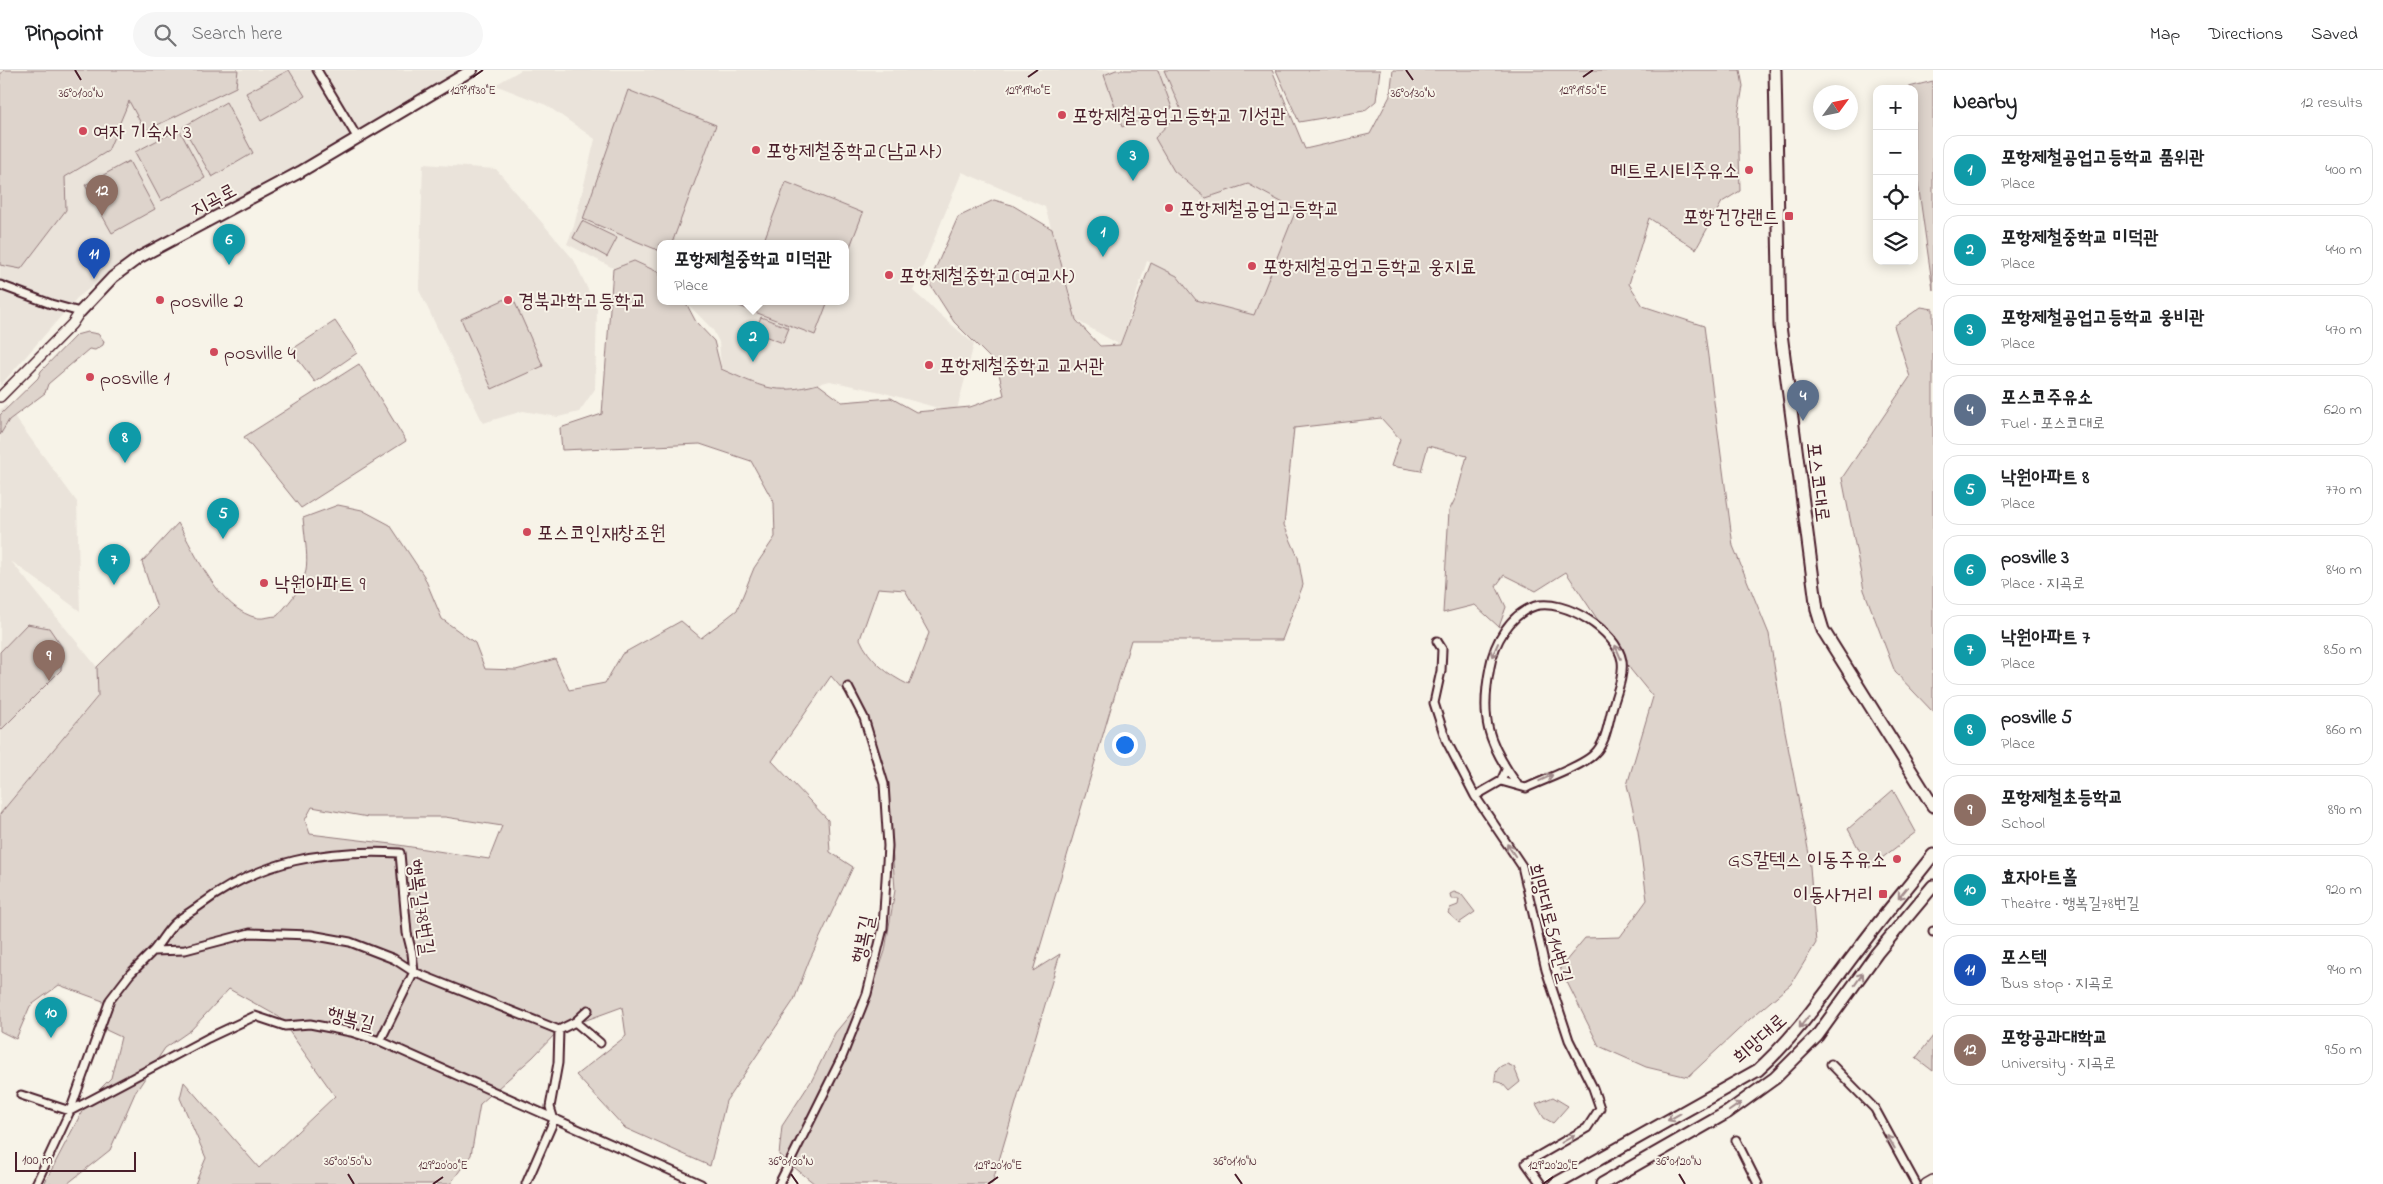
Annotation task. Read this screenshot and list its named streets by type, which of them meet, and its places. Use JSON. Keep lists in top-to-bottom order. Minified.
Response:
{"streets":{"main road":["지곡로","포스코대로","희망대로"],"street":["행복길78번길","희망대로514번길","행복길"]},"crossings":[["행복길78번길","행복길"]],"one_way":["희망대로514번길"],"places":{"other":["포항제철공업고등학교 기성관","여자 기숙사 3","포항제철중학교(남교사)","메트로시티주유소","포항제철공업고등학교","포항제철공업고등학교 웅지료","포항제철중학교(여교사)","posville 2","경북과학고등학교","posville 4","포항제철중학교 교서관","posville 1","포스코인재창조원","낙원아파트 9","GS칼텍스 이동주유소"],"transit":["포항건강랜드","이동사거리"]},"scale_bar":"100 m","north":"top right","page":{"header":"Pinpoint","search":"Search here","nav":["Map","Directions","Saved"],"heading":["Nearby","12 results"],"map_buttons":["+","−"],"list":[{"mark":"1","name":"포항제철공업고등학교 품위관","note":"Place","value":"400 m"},{"mark":"2","name":"포항제철중학교 미덕관","note":"Place","value":"440 m"},{"mark":"3","name":"포항제철공업고등학교 웅비관","note":"Place","value":"470 m"},{"mark":"4","name":"포스코주유소","note":"Fuel · 포스코대로","value":"620 m"},{"mark":"5","name":"낙원아파트 8","note":"Place","value":"770 m"},{"mark":"6","name":"posville 3","note":"Place · 지곡로","value":"840 m"},{"mark":"7","name":"낙원아파트 7","note":"Place","value":"850 m"},{"mark":"8","name":"posville 5","note":"Place","value":"860 m"},{"mark":"9","name":"포항제철초등학교","note":"School","value":"890 m"},{"mark":"10","name":"효자아트홀","note":"Theatre · 행복길78번길","value":"920 m"},{"mark":"11","name":"포스텍","note":"Bus stop · 지곡로","value":"940 m"},{"mark":"12","name":"포항공과대학교","note":"University · 지곡로","value":"950 m"}],"pins":["3","12","1","6","11","2","4","8","5","7","9","10"],"popup":["포항제철중학교 미덕관","Place"],"scale":"100 m"},"coordinates":["129°19'30\"E","129°19'40\"E","129°19'50\"E","36°01'00\"N","36°01'30\"N","36°00'50\"N","36°01'10\"N","36°01'20\"N","129°20'00\"E","129°20'10\"E","129°20'20\"E"]}
